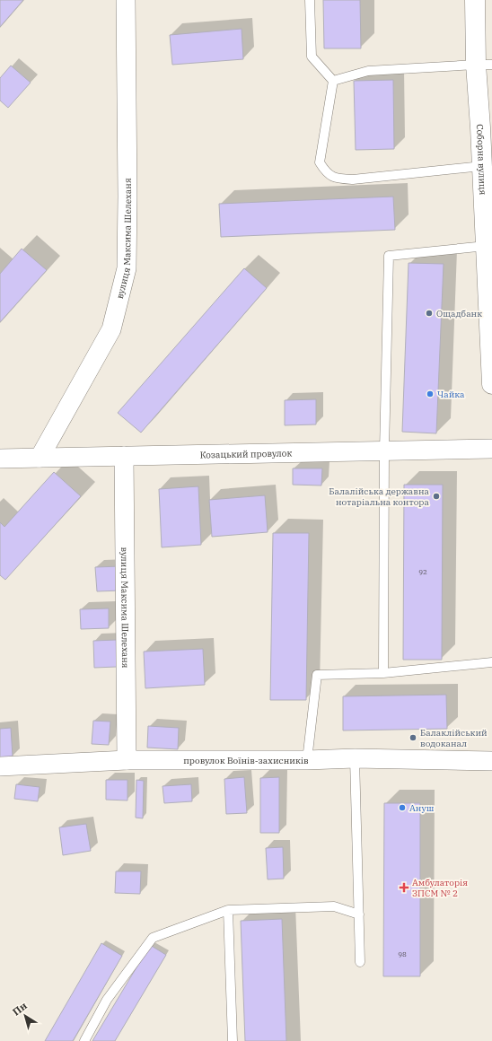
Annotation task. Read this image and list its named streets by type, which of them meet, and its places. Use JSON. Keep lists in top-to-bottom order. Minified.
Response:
{"streets":{"street":["Соборна вулиця","вулиця Максима Шелеханя","Козацький провулок","провулок Воїнів-захисників"]},"crossings":[["вулиця Максима Шелеханя","Козацький провулок"],["вулиця Максима Шелеханя","провулок Воїнів-захисників"]],"places":{"other":["Ощадбанк","Чайка","Балалійська державна нотаріальна контора","Балаклійський водоканал","Ануш"],"health":["Амбулаторія ЗПСМ № 2"]},"house_numbers":["92","98"],"north":"top left"}
